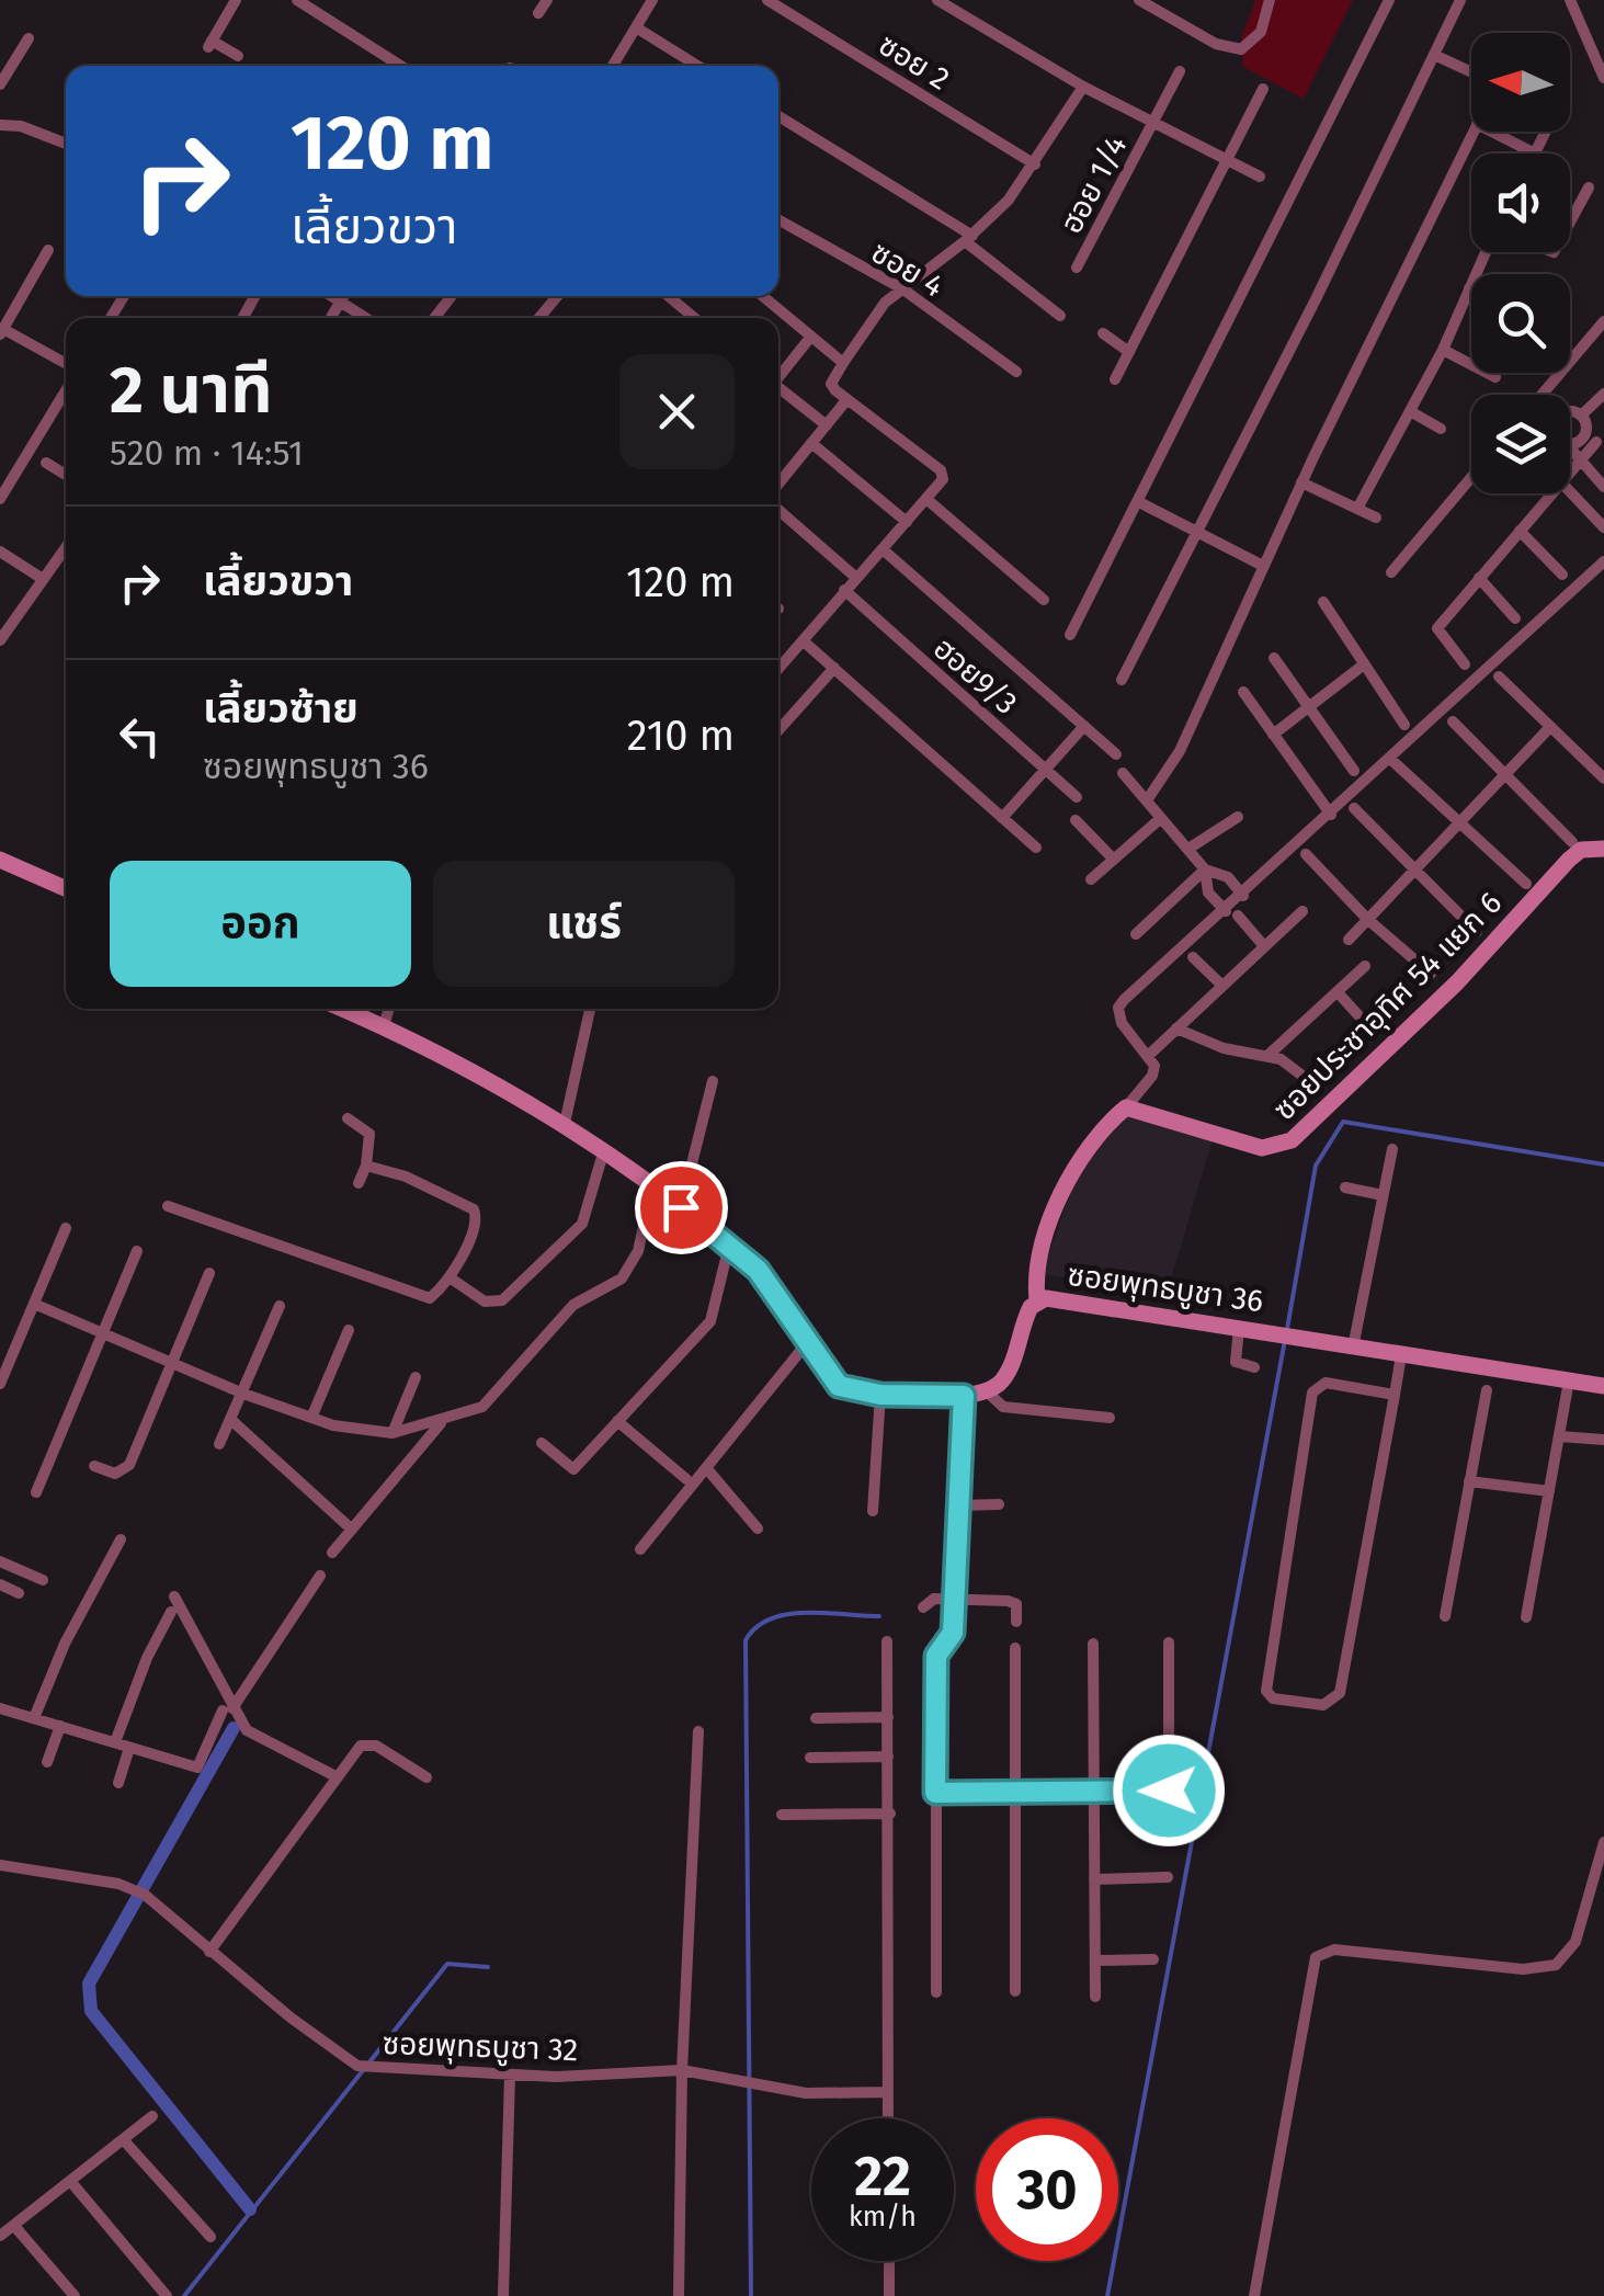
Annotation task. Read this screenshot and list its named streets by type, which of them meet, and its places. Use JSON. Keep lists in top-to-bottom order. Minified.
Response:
{"streets":{"street":["ซอย 2","ฮอย 1/4","ซอย 4","ฮอย9/3","ซอยประชาอุทิศ 54 แยก 6","ซอยพุทธบูชา 36","ซอยพุทธบูชา 32"]},"north":"left","page":{"turn":["120 m","เลี้ยวขวา"],"heading":["2 นาที","520 m · 14:51"],"list":[{"name":"เลี้ยวขวา","value":"120 m"},{"name":"เลี้ยวซ้าย","note":"ซอยพุทธบูชา 36","value":"210 m"}],"buttons":["ออก","แชร์"],"speed":"22 km/h","limit":"30"}}
